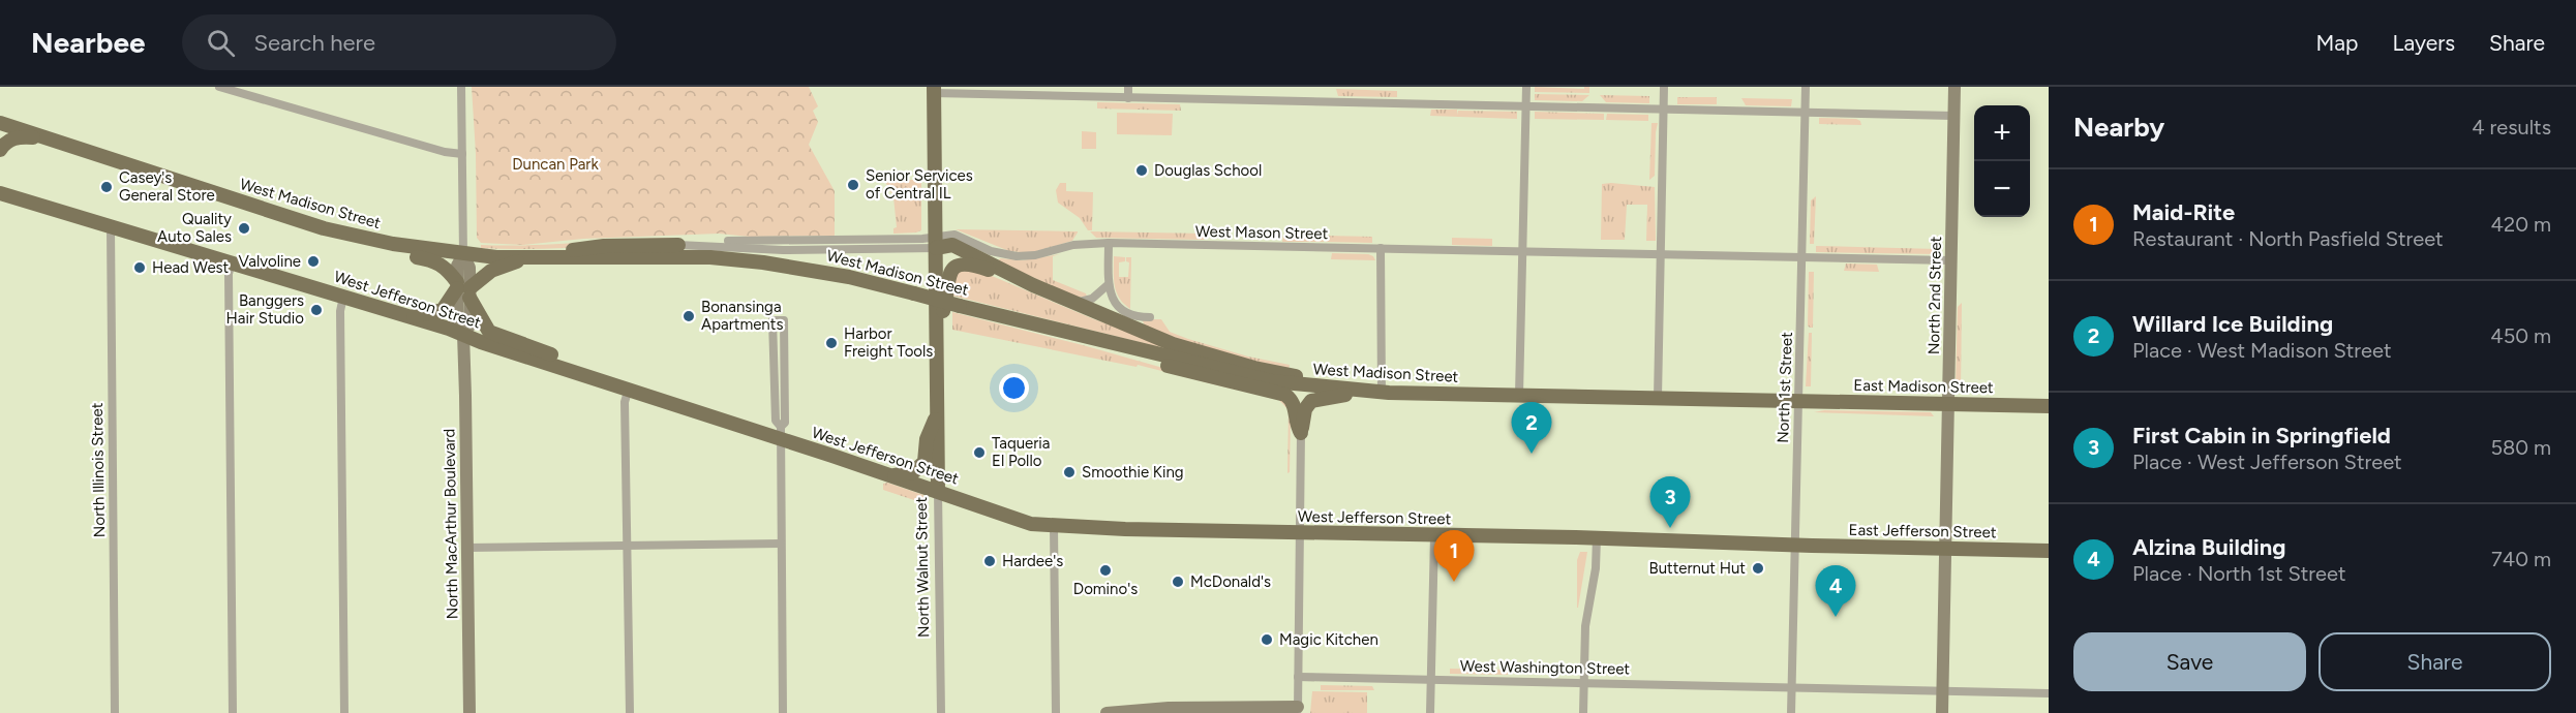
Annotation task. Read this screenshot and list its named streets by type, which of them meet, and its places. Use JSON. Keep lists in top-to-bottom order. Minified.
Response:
{"streets":{"main road":["West Madison Street","North 2nd Street","West Jefferson Street","East Madison Street","North MacArthur Boulevard","East Jefferson Street","North Walnut Street"],"street":["West Mason Street","North 1st Street","North Illinois Street","West Washington Street"]},"crossings":[["West Madison Street","East Madison Street"],["West Madison Street","North 1st Street"],["West Madison Street","North MacArthur Boulevard"],["West Mason Street","North 2nd Street"],["West Mason Street","North 1st Street"],["West Mason Street","North Walnut Street"],["North 2nd Street","East Madison Street"],["North 2nd Street","East Jefferson Street"],["North 2nd Street","West Washington Street"],["West Jefferson Street","North 1st Street"],["West Jefferson Street","North Illinois Street"],["West Jefferson Street","North MacArthur Boulevard"],["West Jefferson Street","East Jefferson Street"],["West Jefferson Street","North Walnut Street"],["East Madison Street","North 1st Street"],["North 1st Street","East Jefferson Street"],["North 1st Street","West Washington Street"]],"parks":["Duncan Park"],"places":["Douglas School","Senior Services of Central IL","Casey's General Store","Quality Auto Sales","Valvoline","Head West","Banggers Hair Studio","Bonansinga Apartments","Harbor Freight Tools","Taqueria El Pollo","Smoothie King","Hardee's","Butternut Hut","Domino's","McDonald's","Magic Kitchen"],"page":{"header":"Nearbee","search":"Search here","nav":["Map","Layers","Share"],"heading":["Nearby","4 results"],"map_buttons":["+","−"],"list":[{"mark":"1","name":"Maid-Rite","note":"Restaurant · North Pasfield Street","value":"420 m"},{"mark":"2","name":"Willard Ice Building","note":"Place · West Madison Street","value":"450 m"},{"mark":"3","name":"First Cabin in Springfield","note":"Place · West Jefferson Street","value":"580 m"},{"mark":"4","name":"Alzina Building","note":"Place · North 1st Street","value":"740 m"}],"pins":["2","3","1","4"],"buttons":["Save","Share"]}}
